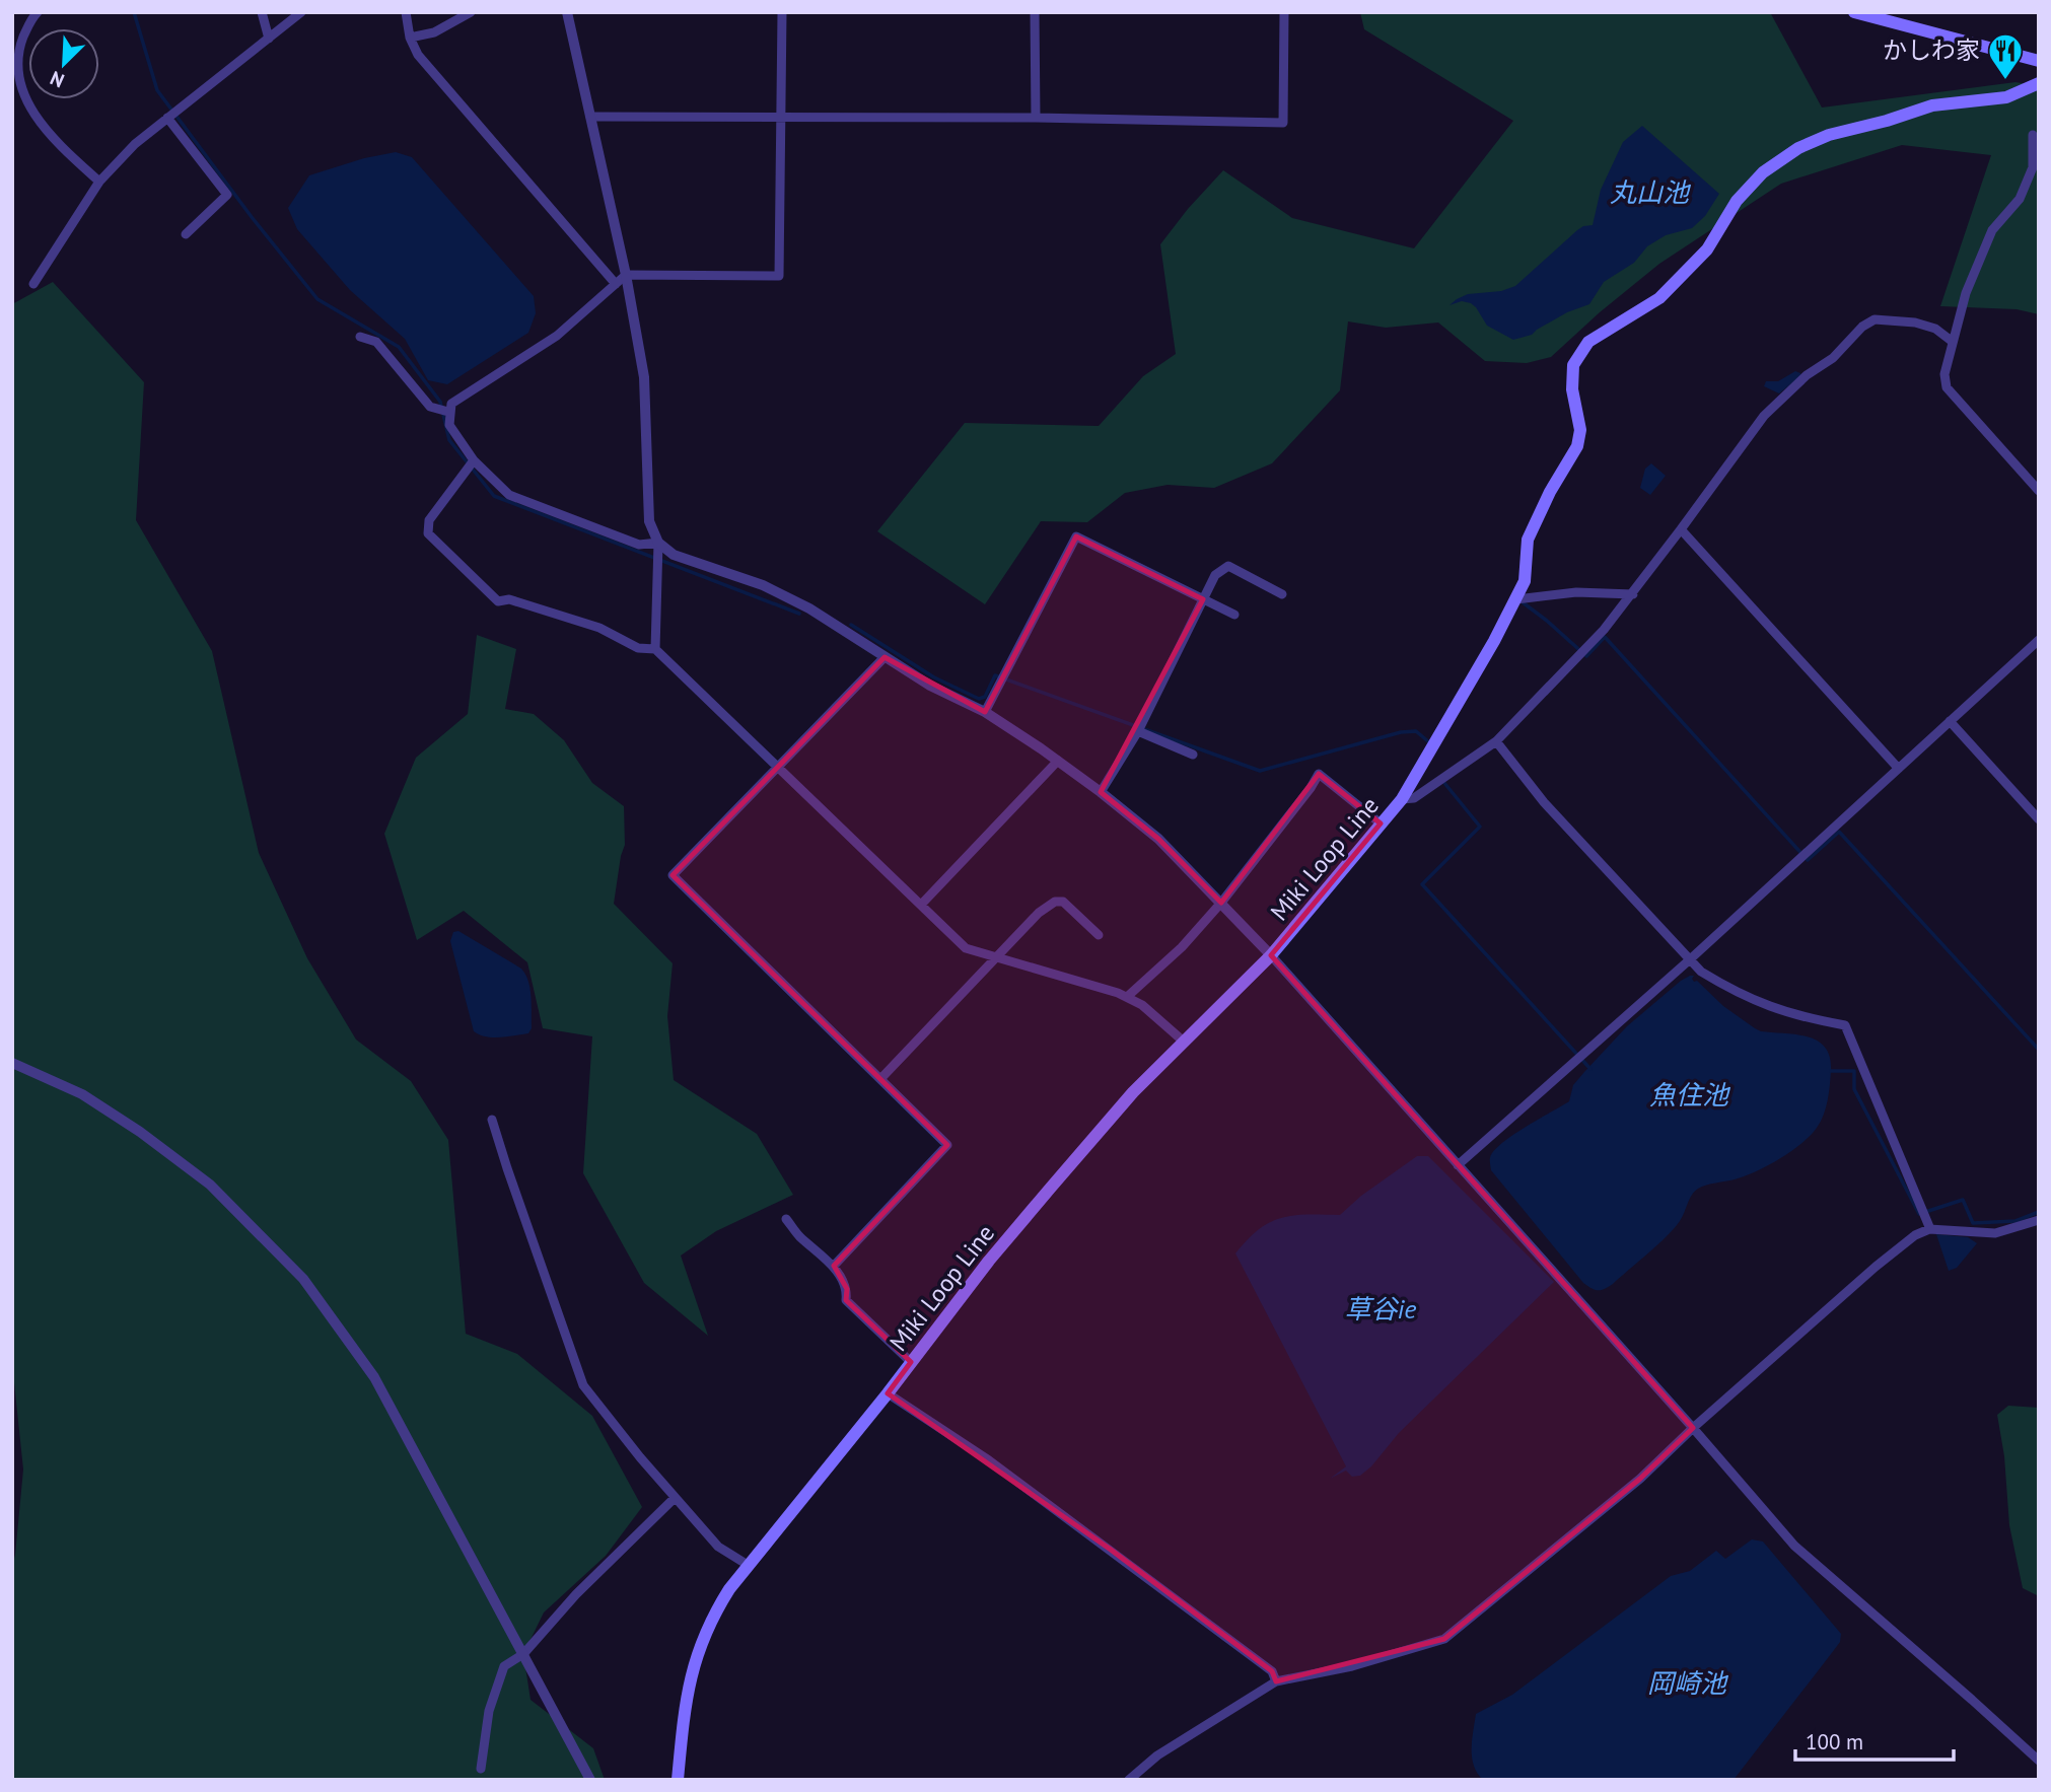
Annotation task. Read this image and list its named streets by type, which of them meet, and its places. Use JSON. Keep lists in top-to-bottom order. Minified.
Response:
{"streets":{"main road":["Miki Loop Line"]},"water":["丸山池","魚住池","草谷ie","岡崎池"],"places":{"restaurant":["かしわ家"]},"scale_bar":"100 m","north":"bottom left"}
